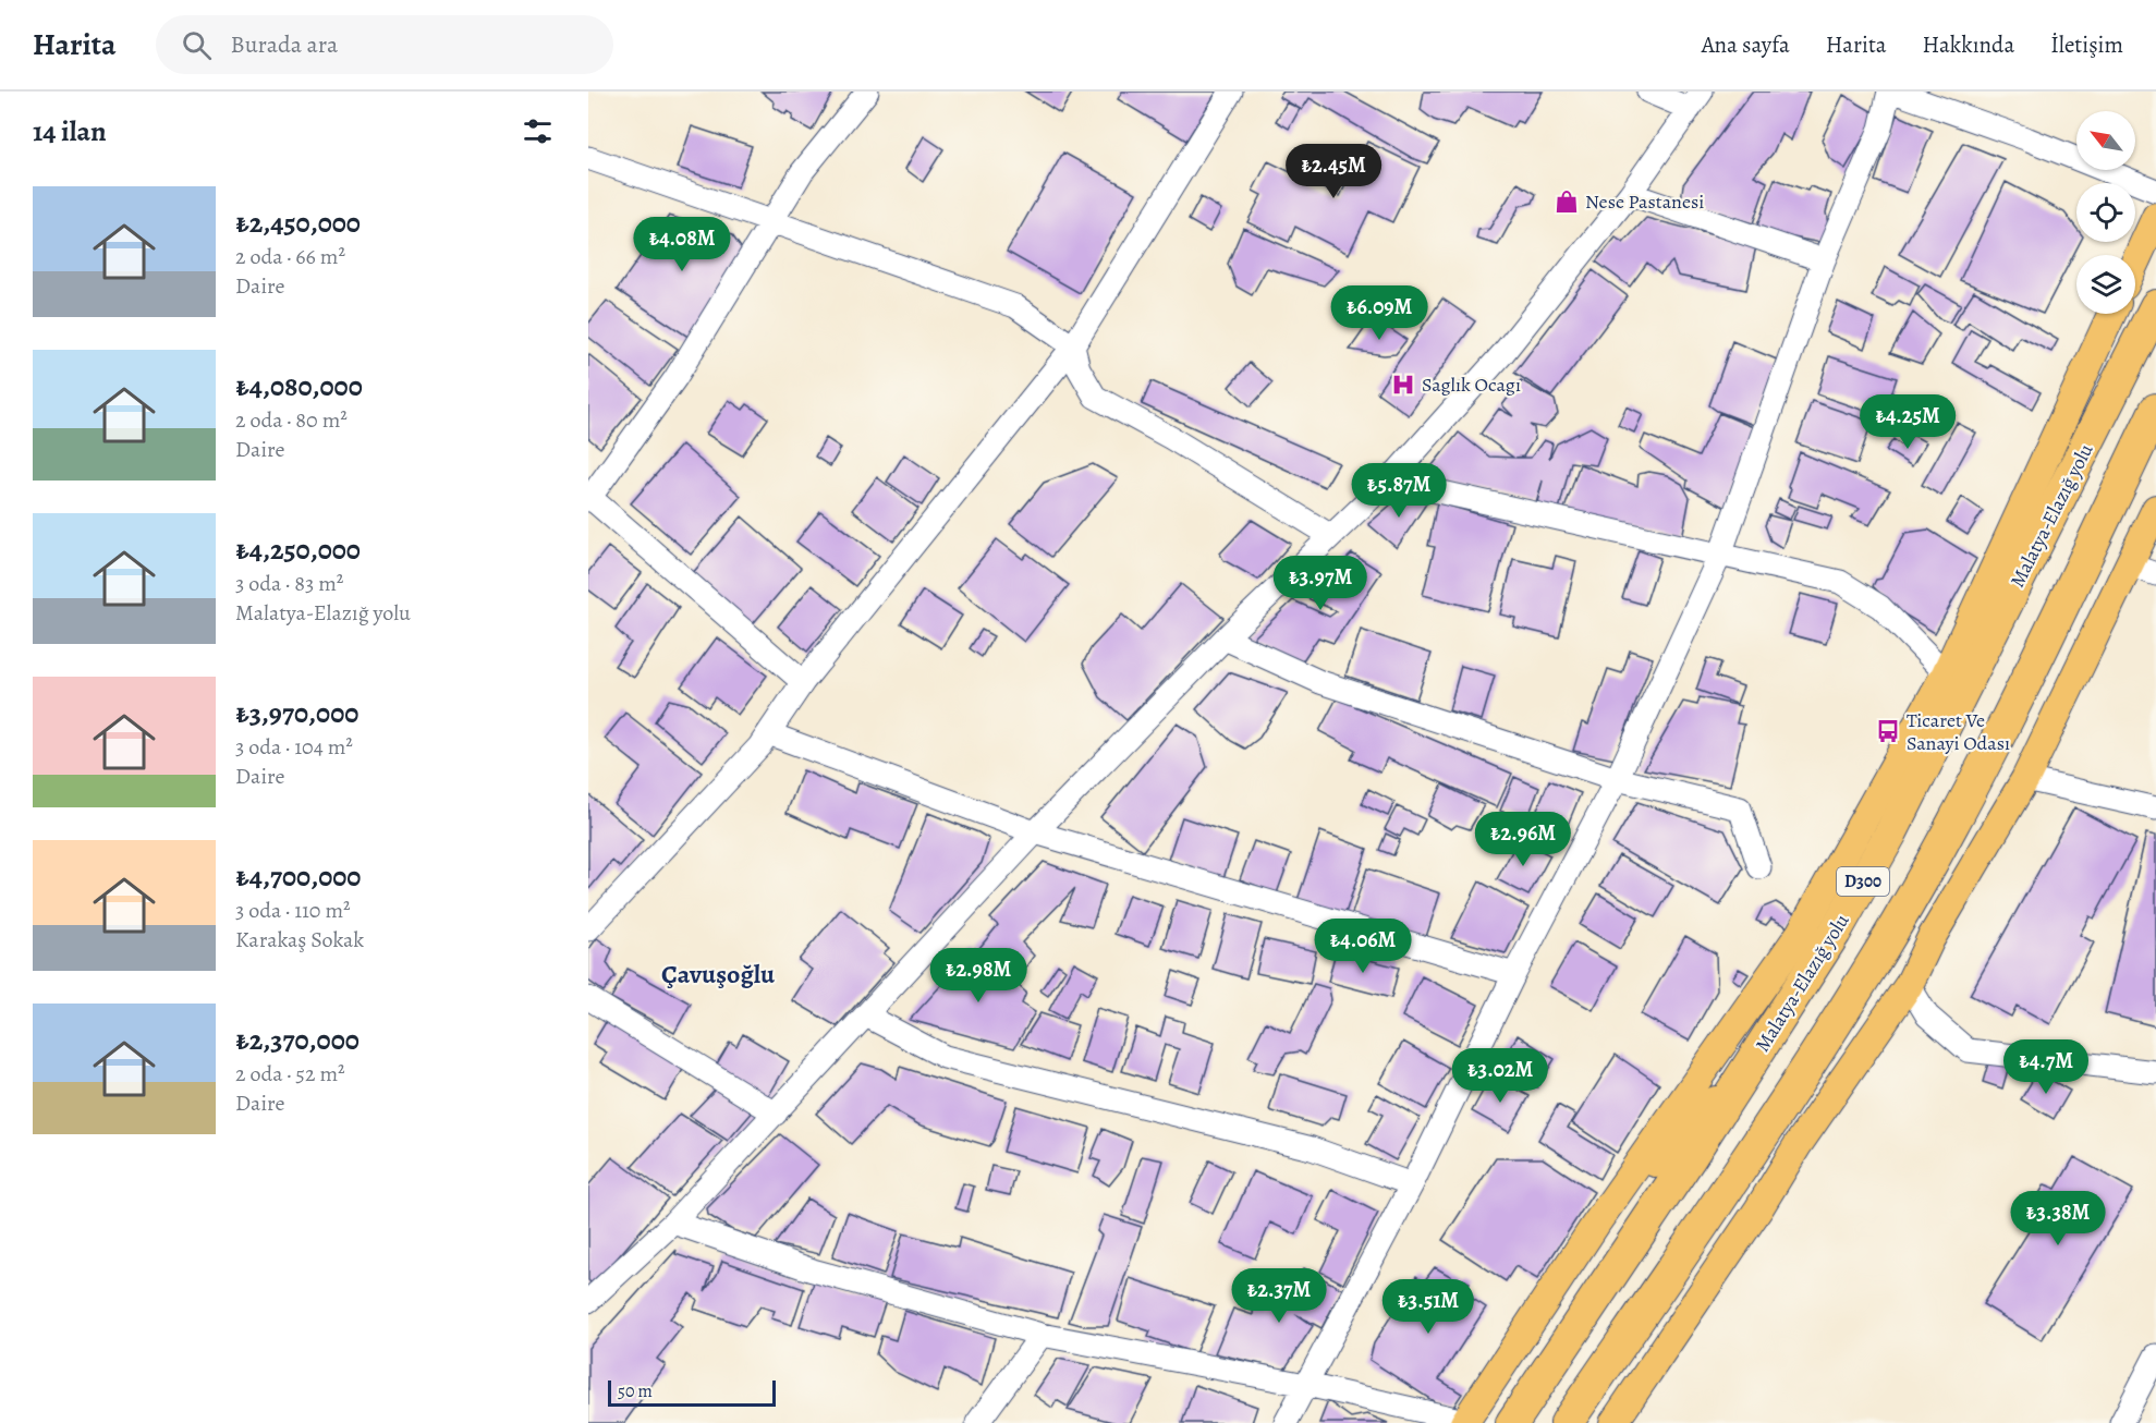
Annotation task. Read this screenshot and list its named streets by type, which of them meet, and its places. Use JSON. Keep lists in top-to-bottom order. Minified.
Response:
{"streets":{"highway":["Malatya-Elazığ yolu","D300"]},"districts":["Çavuşoğlu"],"places":{"shop":["Nese Pastanesi"],"hospital":["Saglık Ocagı"],"bus stop":["Ticaret Ve Sanayi Odası"]},"scale_bar":"50 m","north":"top left","page":{"header":"Harita","search":"Burada ara","nav":["Ana sayfa","Harita","Hakkında","İletişim"],"heading":"14 ilan","price":["₺2.45M","₺4.08M","₺6.09M","₺4.25M","₺5.87M","₺3.97M","₺2.96M","₺4.06M","₺2.98M","₺4.7M","₺3.02M","₺3.38M","₺2.37M","₺3.51M"],"list":[{"name":"₺2,450,000","note":"2 oda · 66 m² · Daire"},{"name":"₺4,080,000","note":"2 oda · 80 m² · Daire"},{"name":"₺4,250,000","note":"3 oda · 83 m² · Malatya-Elazığ yolu"},{"name":"₺3,970,000","note":"3 oda · 104 m² · Daire"},{"name":"₺4,700,000","note":"3 oda · 110 m² · Karakaş Sokak"},{"name":"₺2,370,000","note":"2 oda · 52 m² · Daire"}],"scale":"50 m"}}
